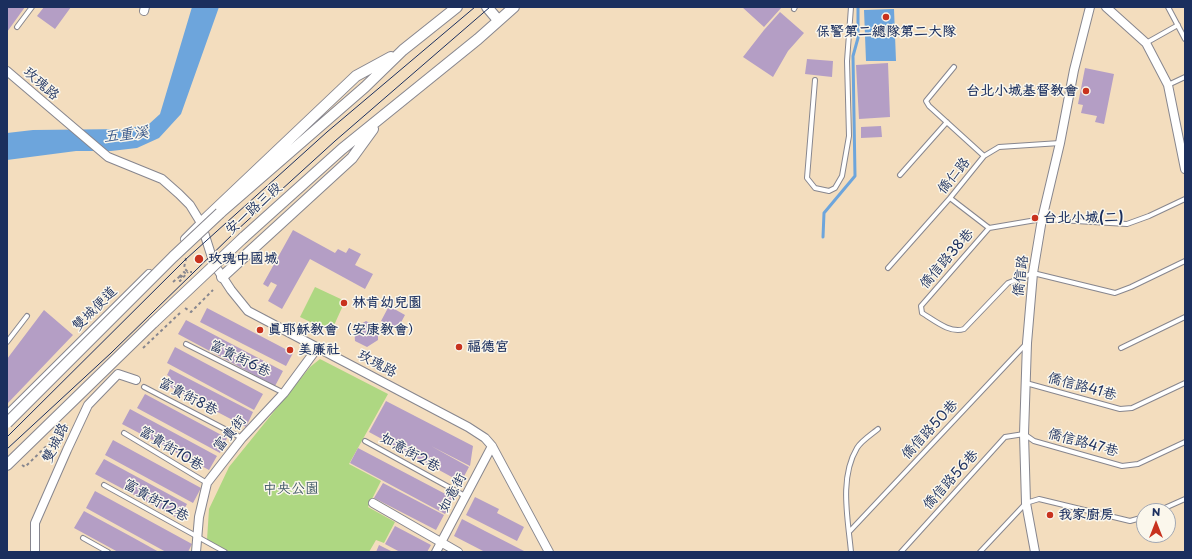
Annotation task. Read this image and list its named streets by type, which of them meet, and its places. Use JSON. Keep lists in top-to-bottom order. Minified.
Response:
{"streets":{"street":["玫瑰路","安一路三段","僑信路","雙城便道","富貴街","雙城路","如意街"],"lane":["僑仁路","僑信路38巷","富貴街6巷","僑信路41巷","富貴街8巷","僑信路50巷","僑信路47巷","富貴街10巷","如意街2巷","僑信路56巷","富貴街12巷"]},"crossings":[["玫瑰路","雙城便道"],["玫瑰路","富貴街"],["玫瑰路","如意街"],["僑仁路","僑信路"],["僑信路38巷","僑信路"],["僑信路","僑信路41巷"],["僑信路","僑信路50巷"],["僑信路","僑信路47巷"],["僑信路","僑信路56巷"],["富貴街6巷","富貴街"],["富貴街8巷","富貴街"],["富貴街","富貴街10巷"],["富貴街","富貴街12巷"],["僑信路47巷","僑信路56巷"],["如意街2巷","如意街"]],"water":["五重溪"],"parks":["中央公園"],"places":["保警第二總隊第二大隊","台北小城基督教會","台北小城(二)","玫瑰中國城","林肯幼兒園","真耶穌教會（安康教會）","福德宮","美廉社","我家廚房"],"north":"top"}
